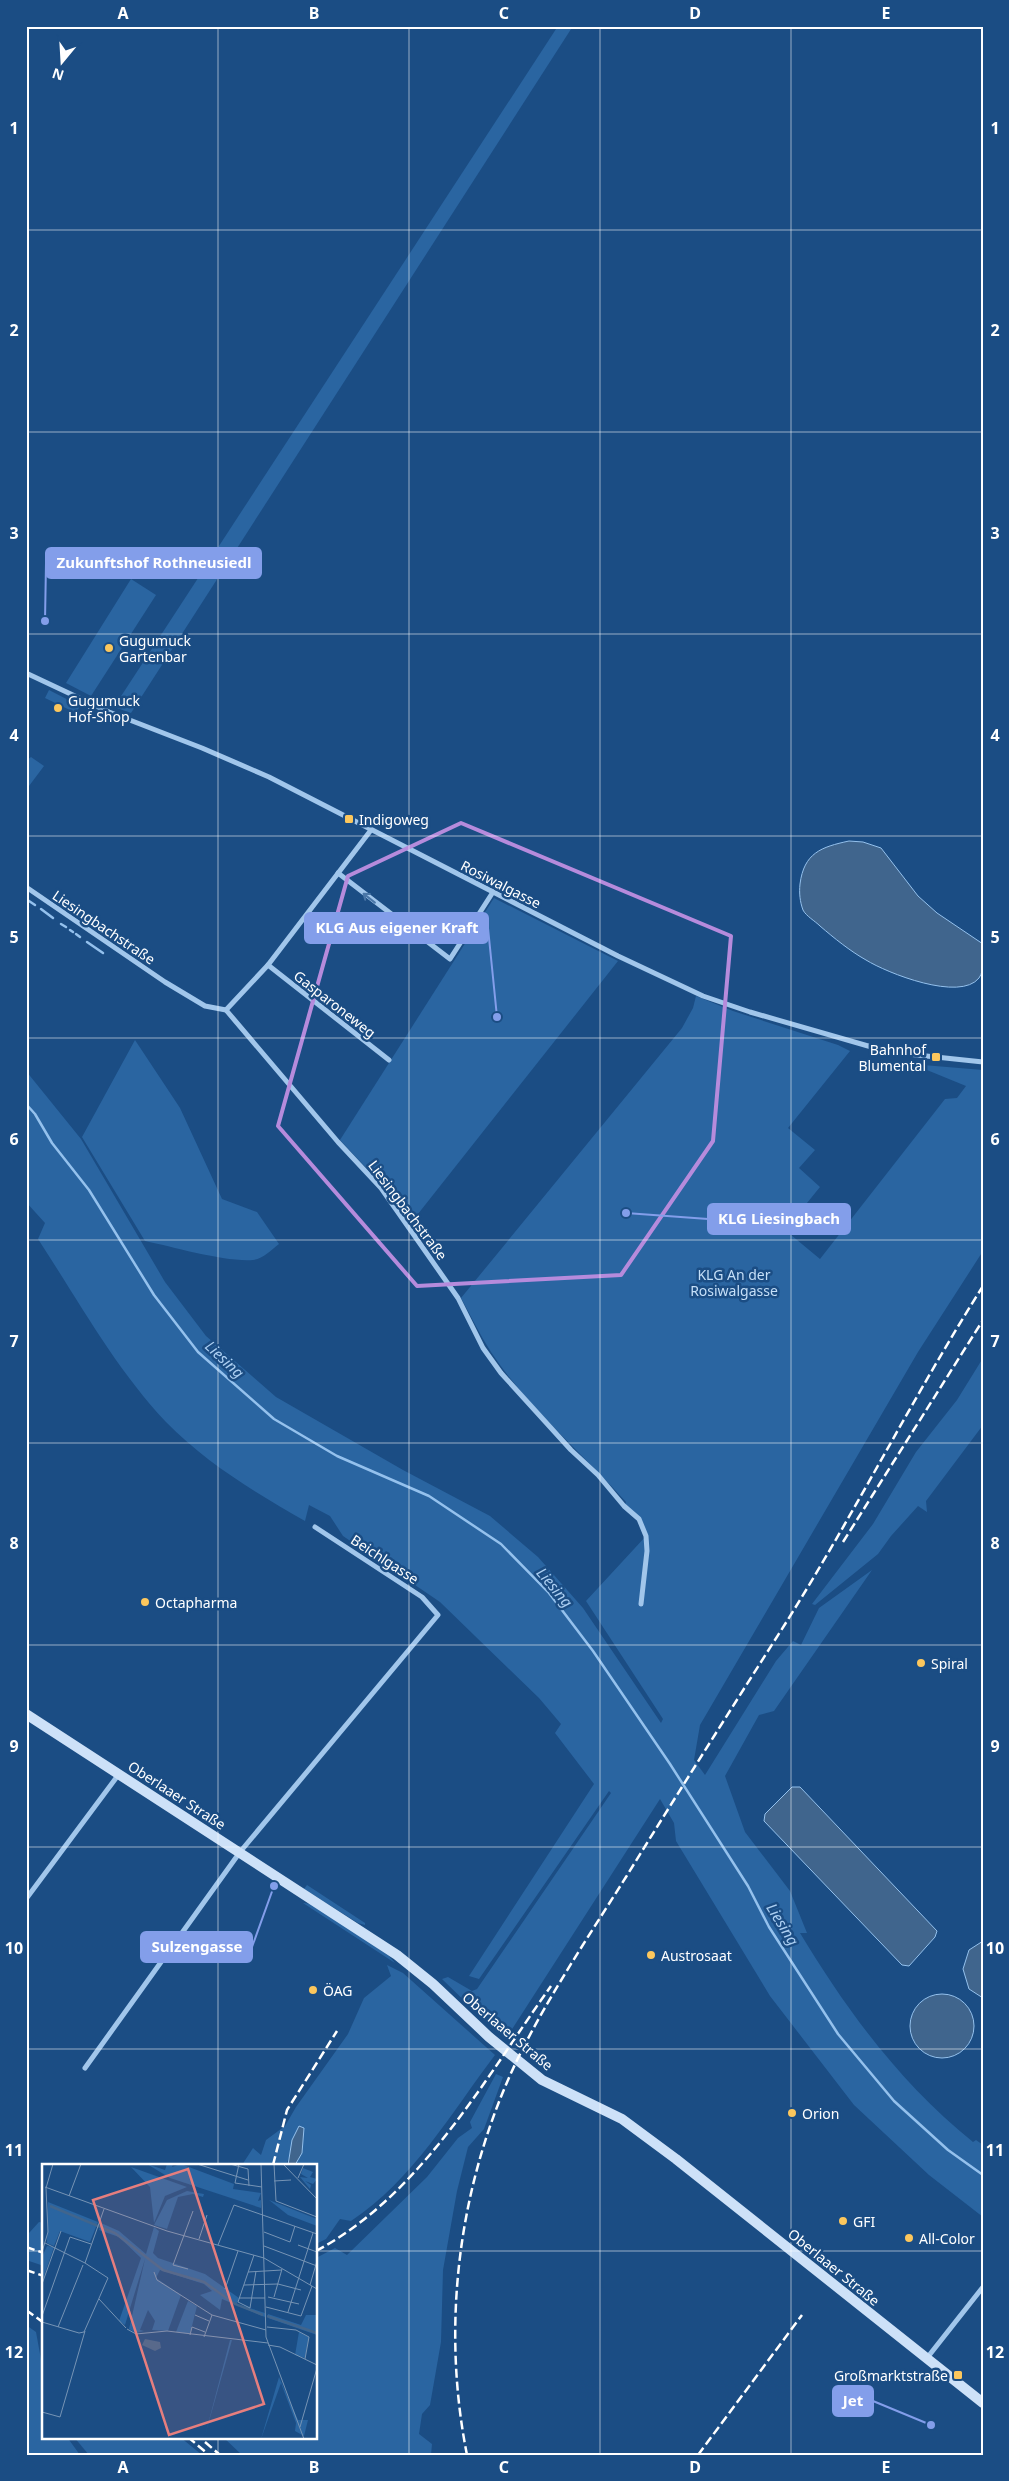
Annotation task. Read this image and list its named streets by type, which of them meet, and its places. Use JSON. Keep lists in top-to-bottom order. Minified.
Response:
{"streets":{"main road":["Oberlaaer Straße"],"street":["Rosiwalgasse","Liesingbachstraße","Gasparoneweg","Beichlgasse"]},"crossings":[["Beichlgasse","Oberlaaer Straße"]],"water":["Liesing"],"parks":["KLG An der Rosiwalgasse"],"places":{"other":["Zukunftshof Rothneusiedl","Gugumuck Gartenbar","Gugumuck Hof-Shop","KLG Aus eigener Kraft","KLG Liesingbach","Octapharma","Spiral","Sulzengasse","Austrosaat","ÖAG","Orion","GFI","All-Color","Jet"],"transit":["Indigoweg","Bahnhof Blumental","Großmarktstraße"]},"north":"bottom","grid":{"columns":["A","B","C","D","E"],"rows":["1","2","3","4","5","6","7","8","9","10","11","12"]}}
